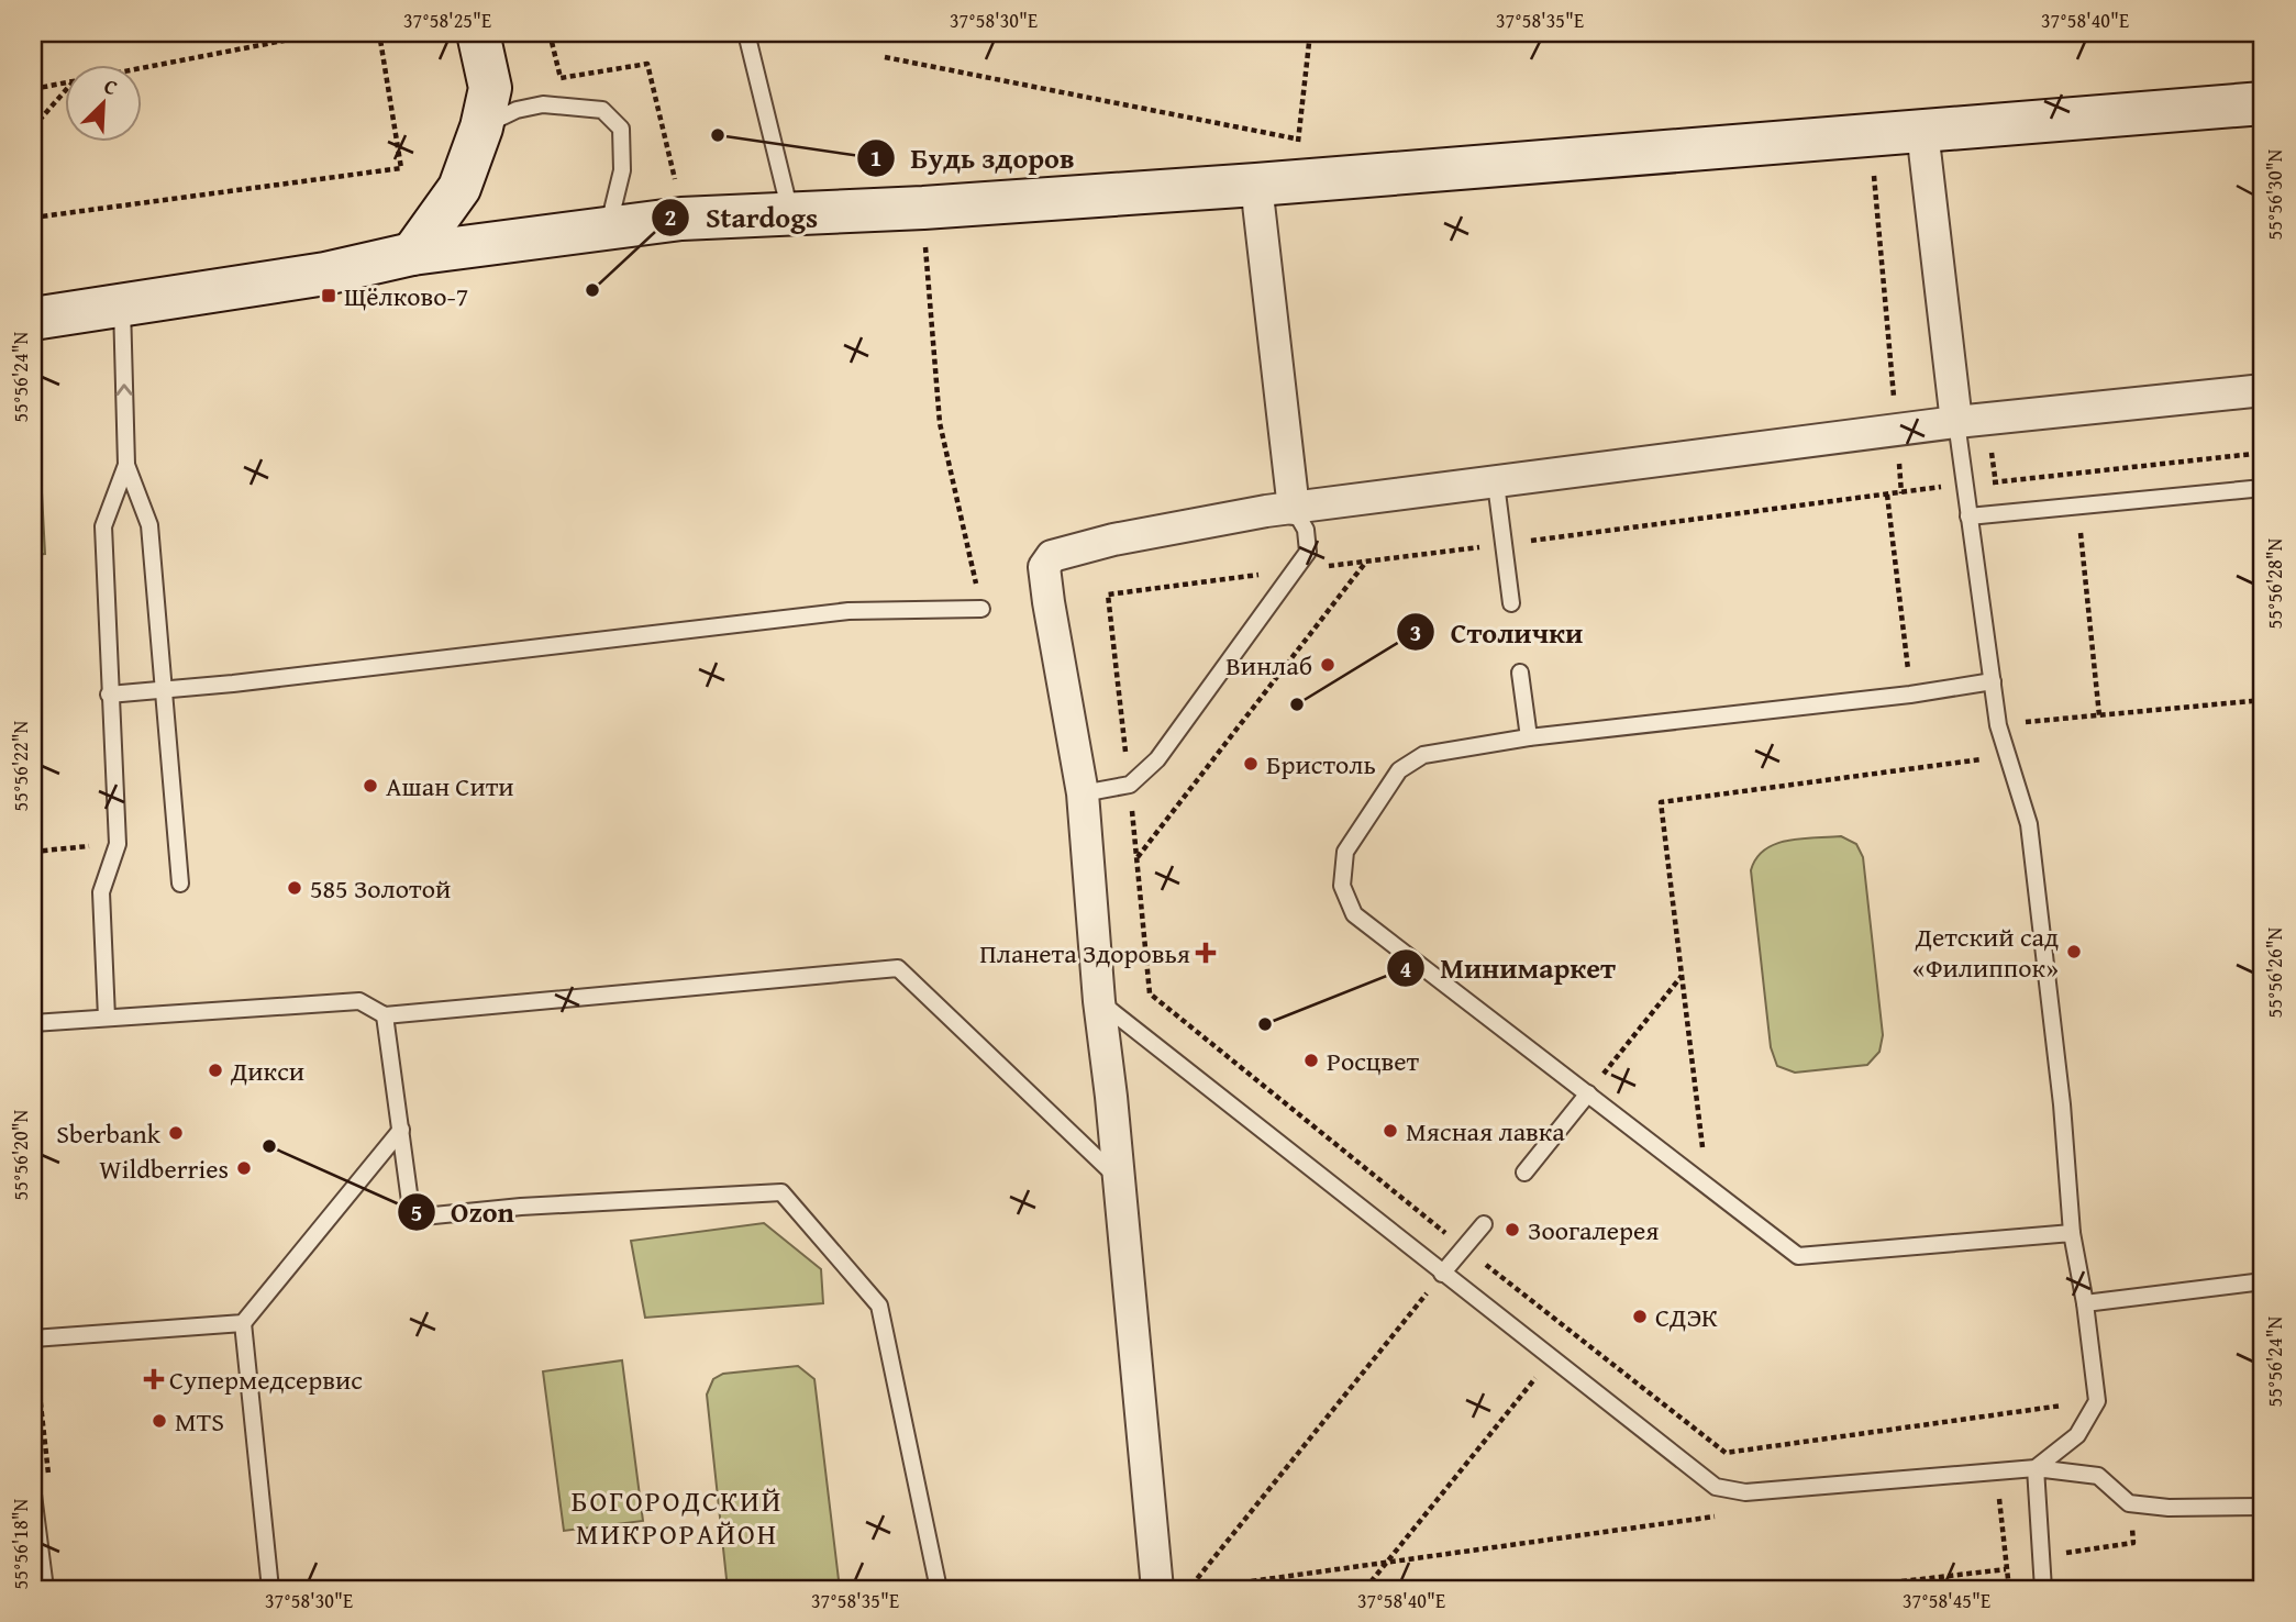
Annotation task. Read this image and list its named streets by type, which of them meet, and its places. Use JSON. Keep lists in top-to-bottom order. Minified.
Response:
{"districts":["БОГОРОДСКИЙ МИКРОРАЙОН"],"places":{"other":["Будь здоров","Stardogs","Винлаб","Столички","Бристоль","Ашан Сити","585 Золотой","Детский сад «Филиппок»","Минимаркет","Росцвет","Дикси","Мясная лавка","Sberbank","Ozon","Wildberries","Зоогалерея","СДЭК","MTS"],"transit":["Щёлково-7"],"health":["Планета Здоровья","Супермедсервис"]},"north":"top right","coordinates":["37°58'25\"E","37°58'30\"E","37°58'35\"E","37°58'40\"E","55°56'30\"N","55°56'24\"N","55°56'28\"N","55°56'22\"N","55°56'26\"N","55°56'20\"N","55°56'18\"N","37°58'45\"E"]}
